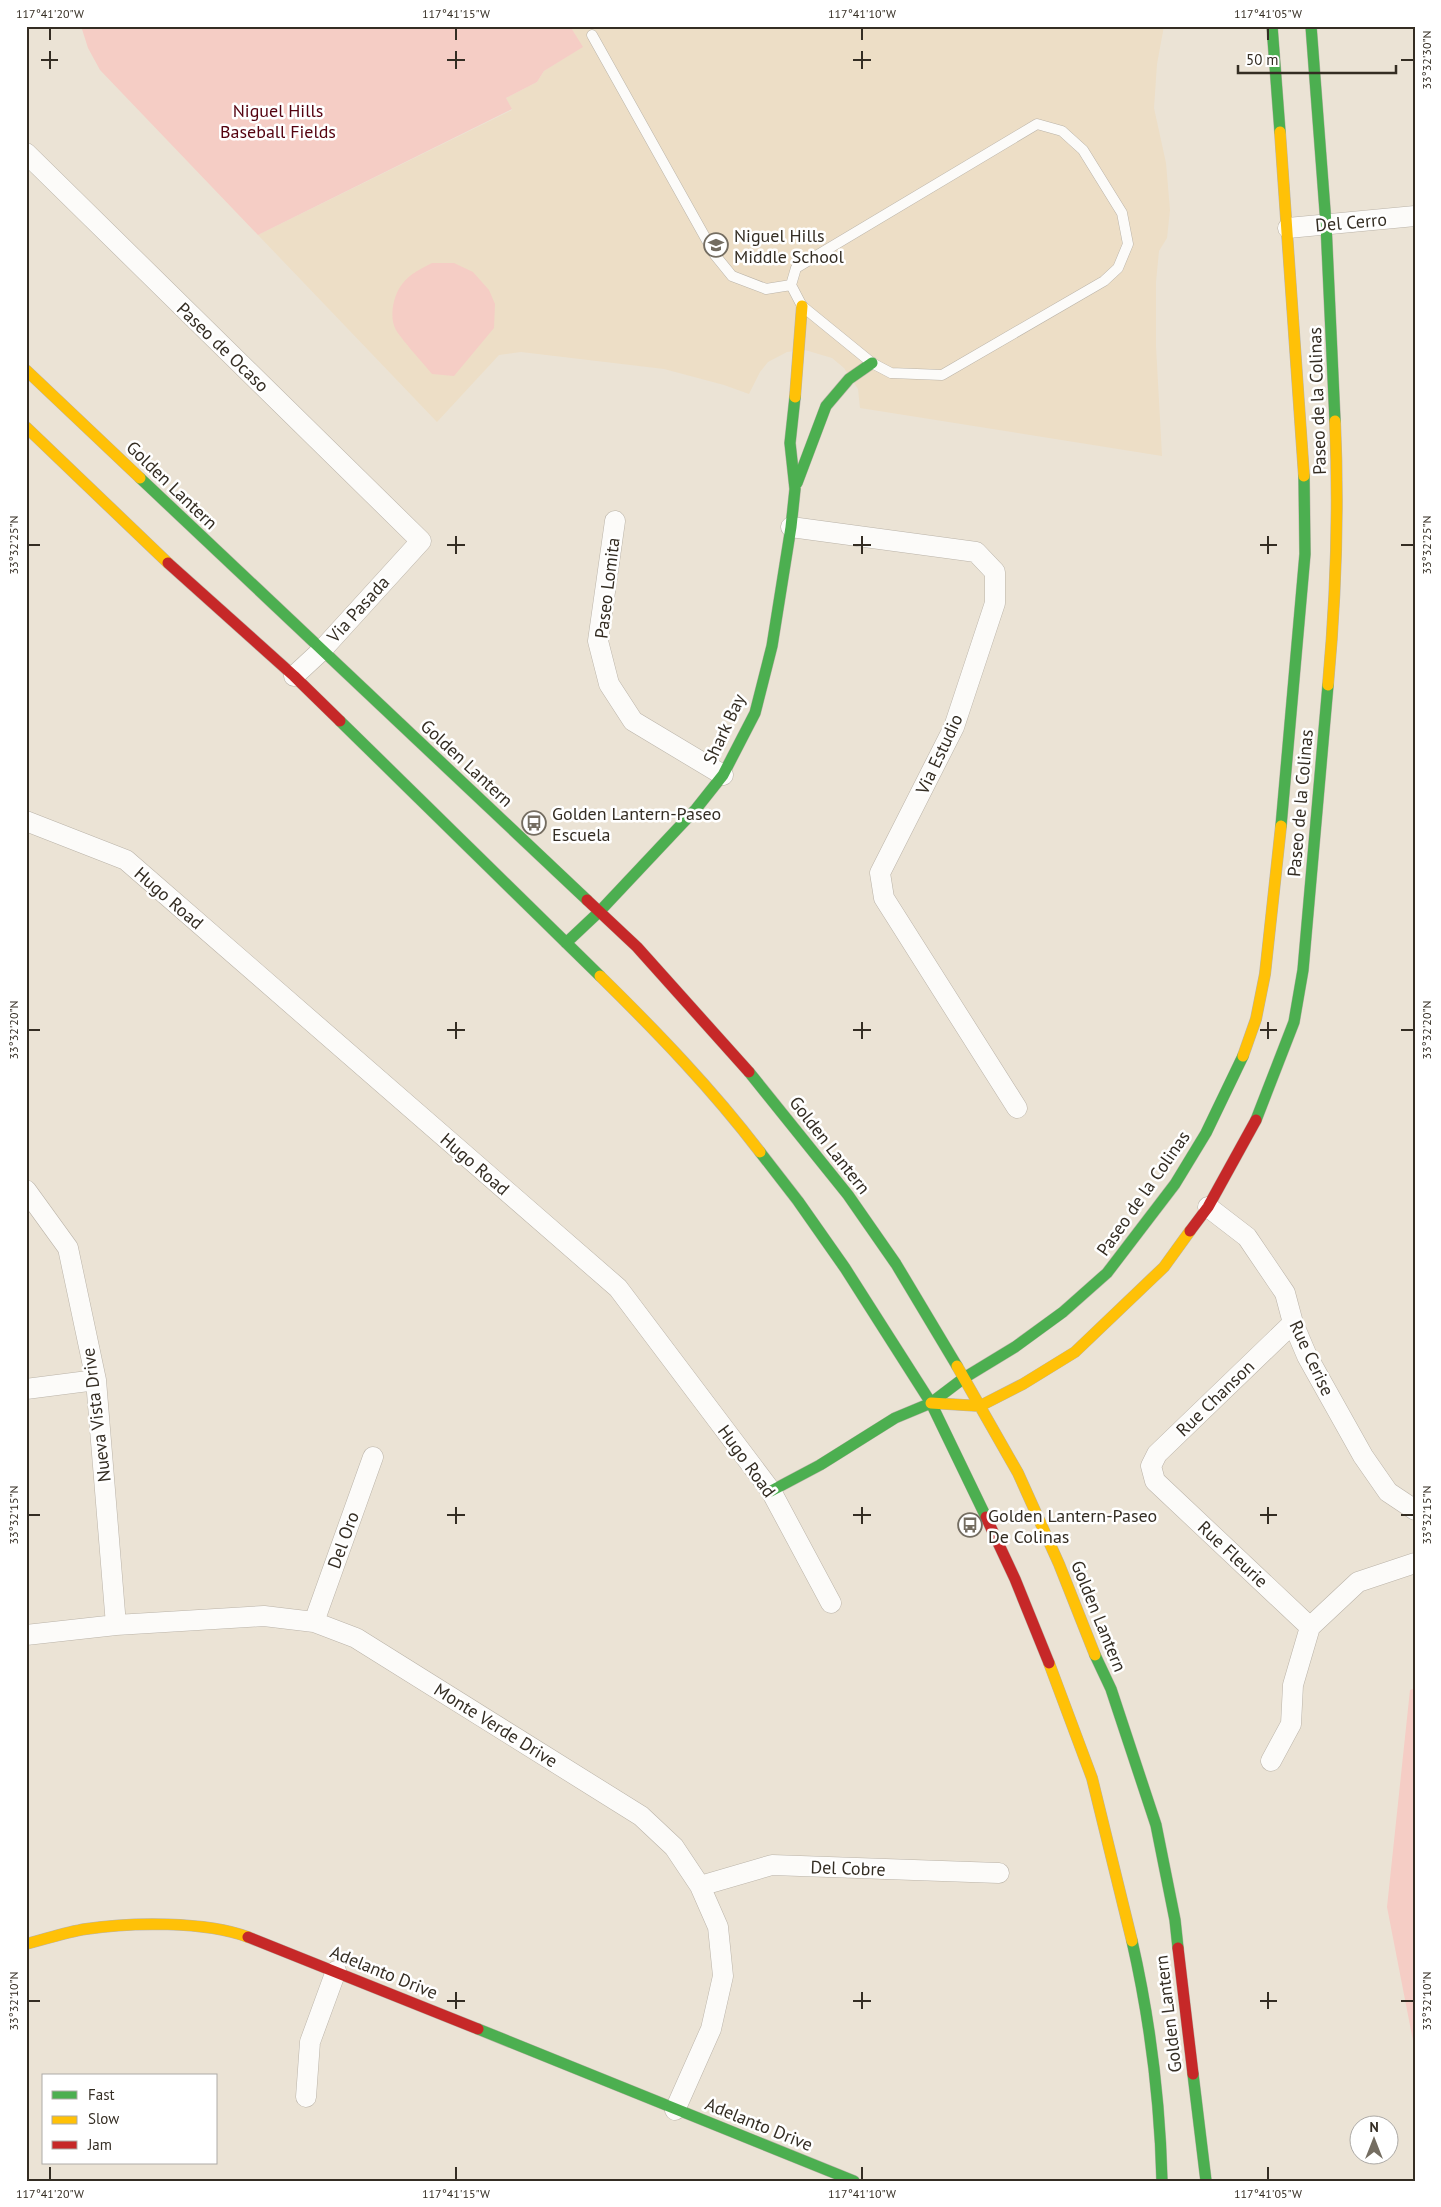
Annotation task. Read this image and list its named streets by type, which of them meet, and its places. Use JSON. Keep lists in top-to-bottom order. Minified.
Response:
{"streets":{"main road":["Paseo de la Colinas","Golden Lantern","Shark Bay","Adelanto Drive"],"street":["Del Cerro","Paseo de Ocaso","Paseo Lomita","Via Pasada","Via Estudio","Hugo Road","Rue Cerise","Rue Chanson","Nueva Vista Drive","Del Oro","Rue Fleurie","Monte Verde Drive","Del Cobre"]},"crossings":[["Del Cerro","Paseo de la Colinas"],["Paseo de Ocaso","Via Pasada"],["Paseo de la Colinas","Golden Lantern"],["Paseo de la Colinas","Hugo Road"],["Paseo de la Colinas","Rue Cerise"],["Golden Lantern","Via Pasada"],["Golden Lantern","Shark Bay"],["Paseo Lomita","Shark Bay"],["Shark Bay","Via Estudio"],["Rue Cerise","Rue Chanson"],["Rue Chanson","Rue Fleurie"],["Nueva Vista Drive","Monte Verde Drive"],["Del Oro","Monte Verde Drive"],["Monte Verde Drive","Del Cobre"],["Monte Verde Drive","Adelanto Drive"]],"parks":["Niguel Hills Baseball Fields"],"places":{"school or university":["Niguel Hills Middle School"],"bus stop":["Golden Lantern-Paseo Escuela","Golden Lantern-Paseo De Colinas"]},"legend":["Fast","Slow","Jam"],"scale_bar":"50 m","north":"top","coordinates":["117°41'20\"W","117°41'15\"W","117°41'10\"W","117°41'05\"W","33°32'30\"N","33°32'25\"N","33°32'20\"N","33°32'15\"N","33°32'10\"N"]}
